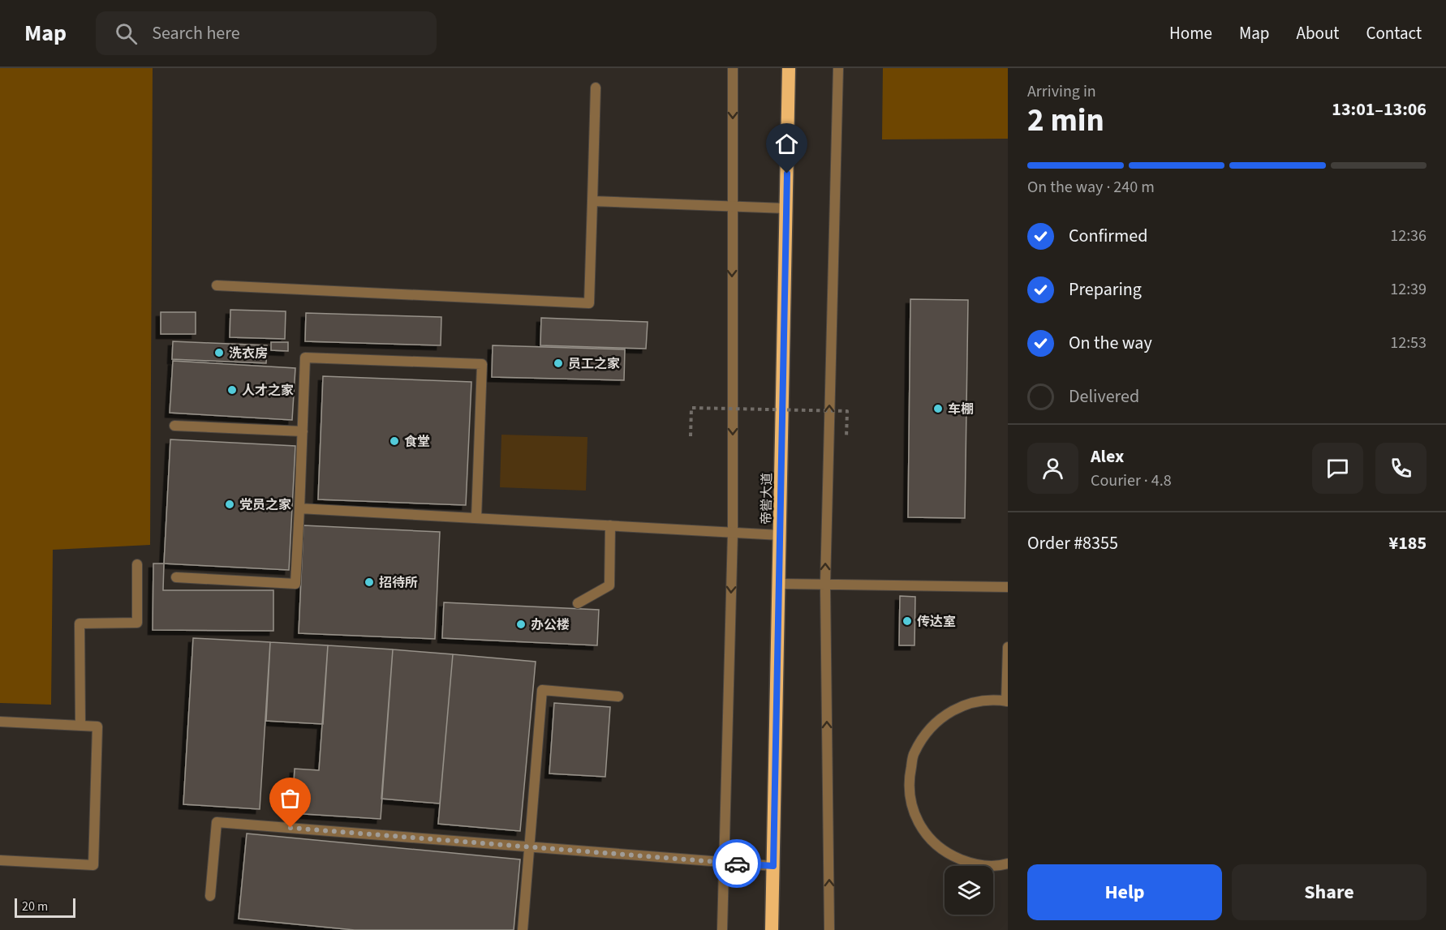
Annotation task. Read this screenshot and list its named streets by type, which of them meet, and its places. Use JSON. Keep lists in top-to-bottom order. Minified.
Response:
{"streets":{"highway":["帝喾大道"]},"places":["洗衣房","员工之家","人才之家","车棚","食堂","党员之家","招待所","传达室","办公楼"],"scale_bar":"20 m","page":{"header":"Map","search":"Search here","nav":["Home","Map","About","Contact"],"heading":["2 min","Arriving in","13:01–13:06"],"panel":["Alex","Courier · 4.8","Order #8355","¥185"],"bar":"On the way · 240 m","list":[["Confirmed","12:36"],["Preparing","12:39"],["On the way","12:53"],"Delivered"],"buttons":["Help","Share"],"scale":"20 m"}}
